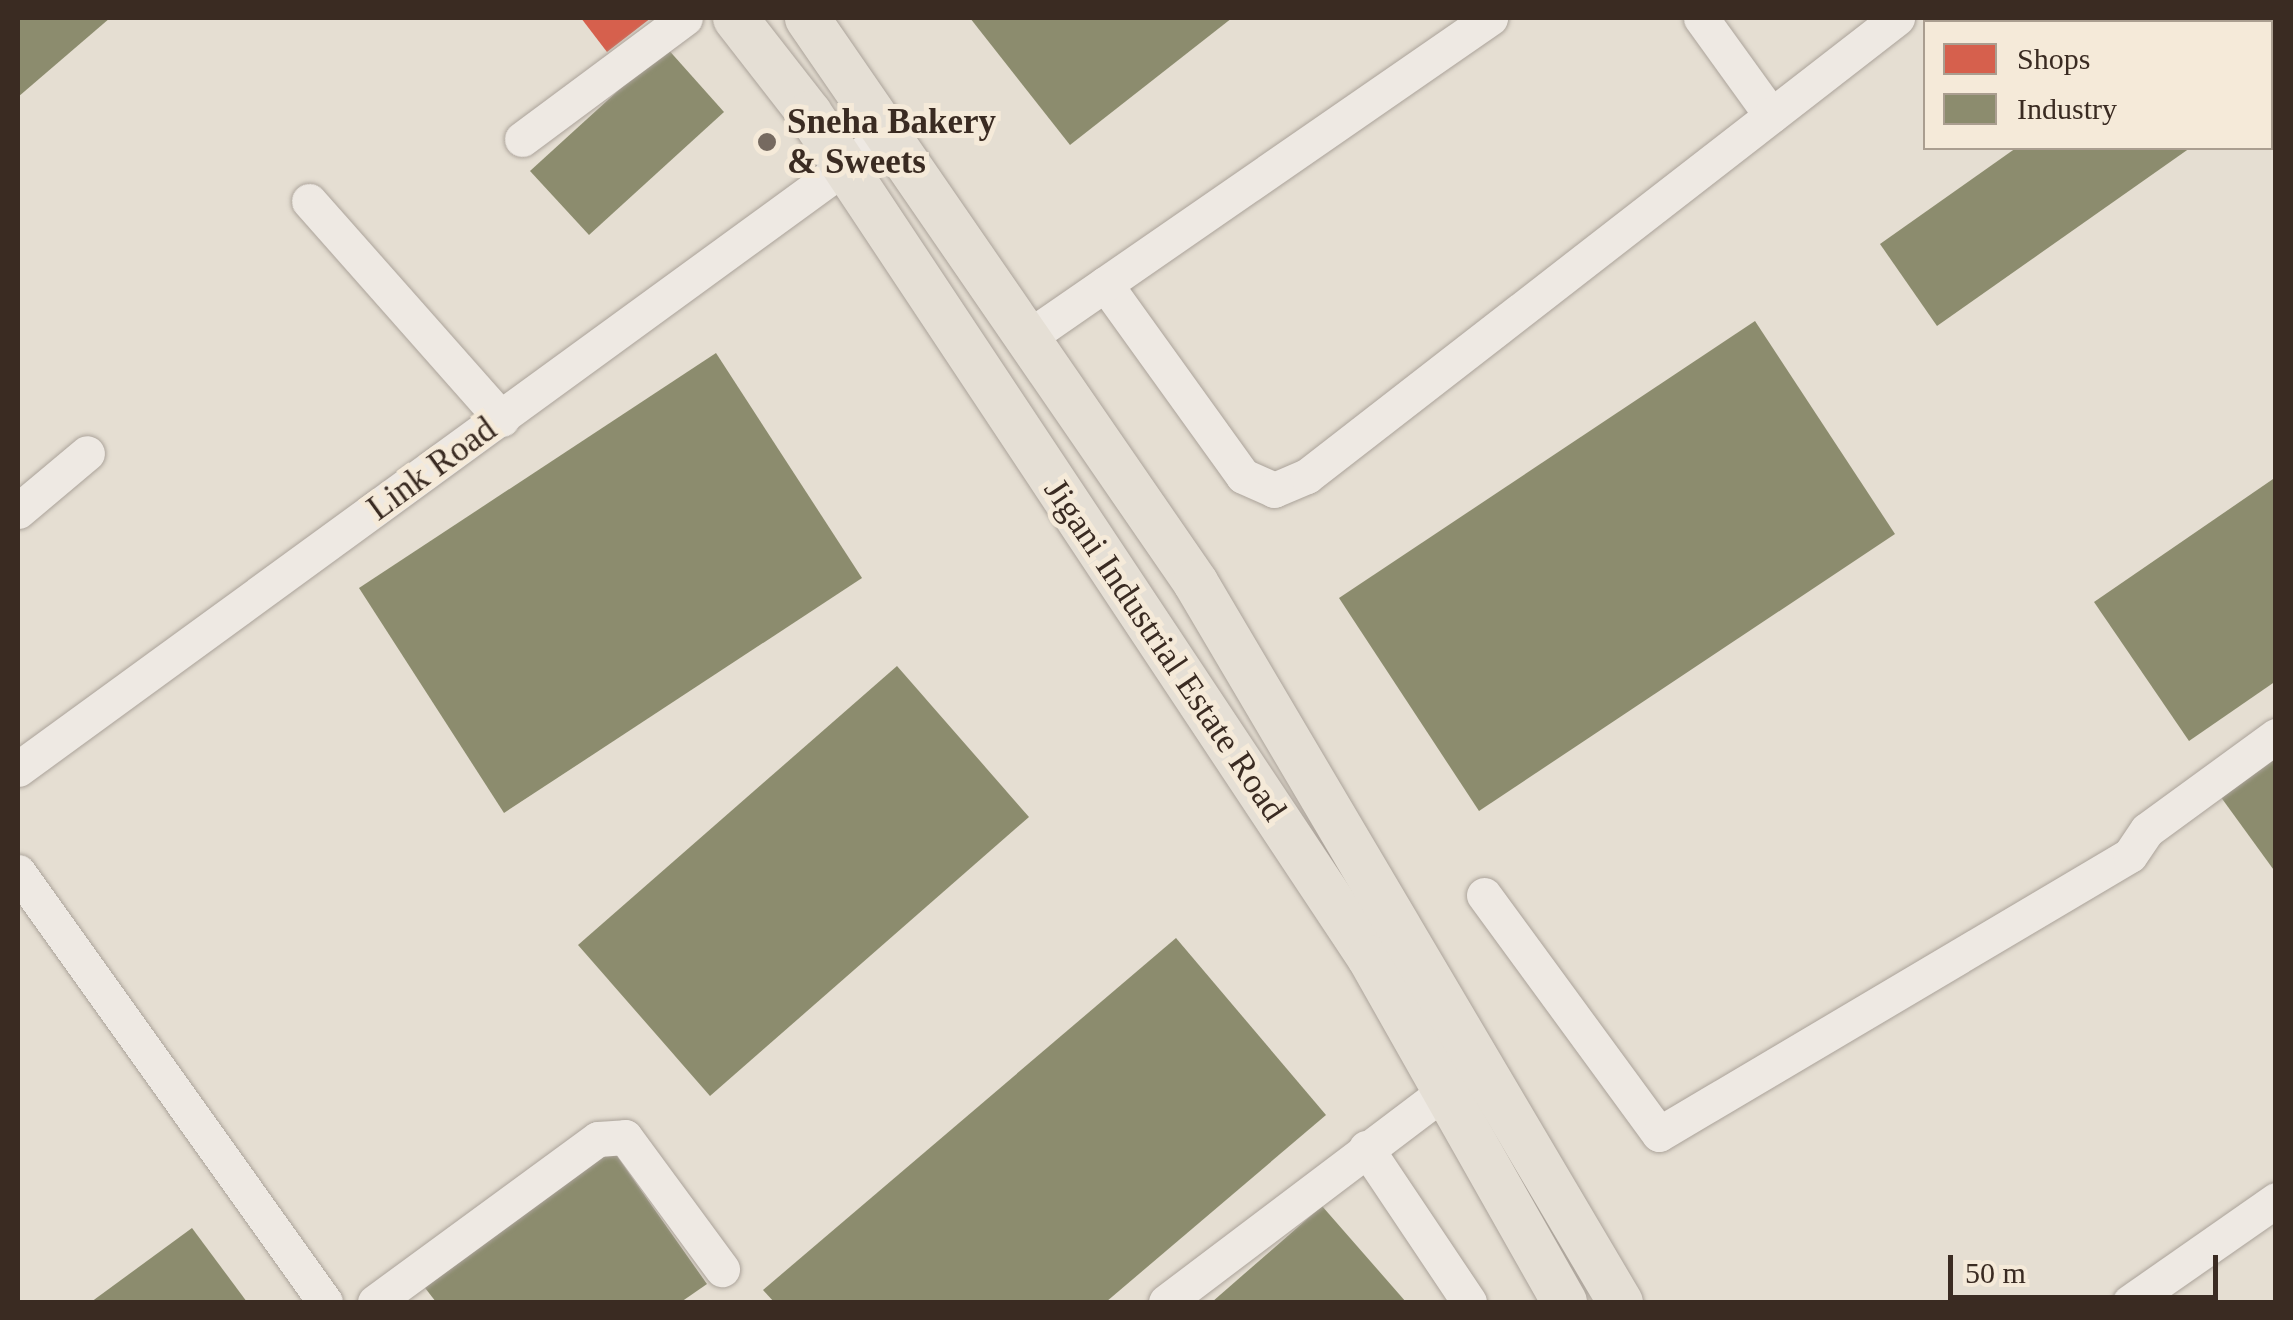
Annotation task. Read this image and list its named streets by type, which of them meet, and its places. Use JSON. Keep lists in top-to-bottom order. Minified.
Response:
{"streets":{"main road":["Jigani Industrial Estate Road"],"street":["Link Road"]},"crossings":[["Link Road","Jigani Industrial Estate Road"]],"places":["Sneha Bakery & Sweets"],"legend":["Shops","Industry"],"scale_bar":"50 m"}
